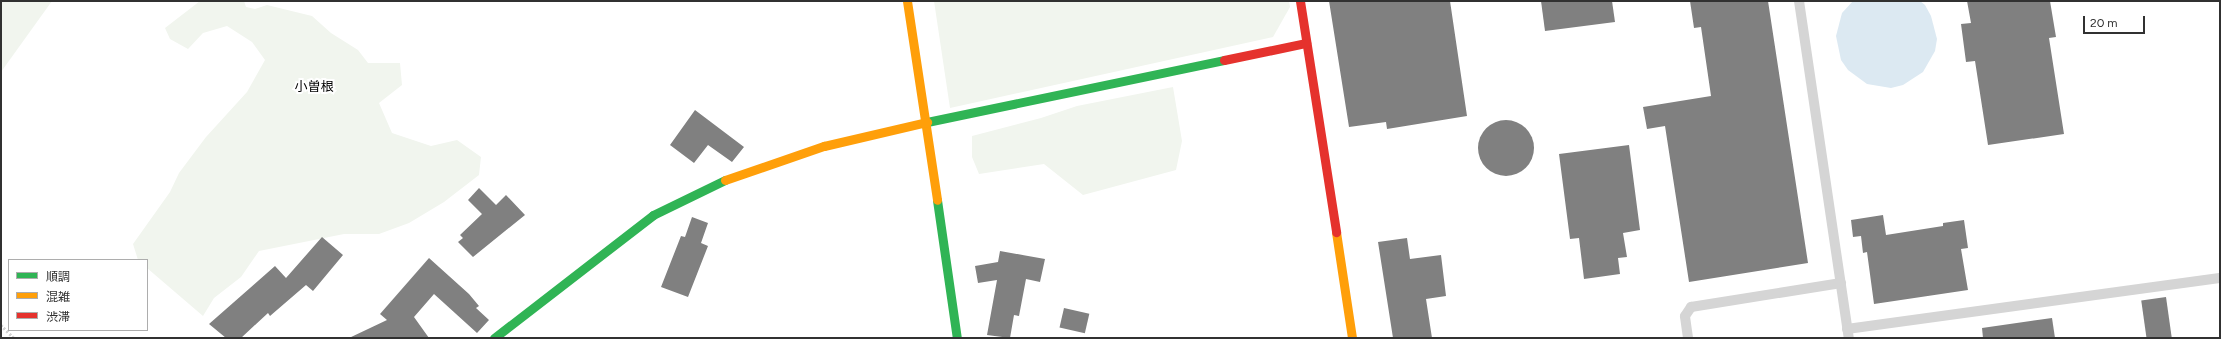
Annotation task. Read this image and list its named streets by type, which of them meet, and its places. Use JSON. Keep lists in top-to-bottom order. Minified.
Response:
{"districts":["小曽根"],"legend":["順調","混雑","渋滞"],"scale_bar":"20 m"}
